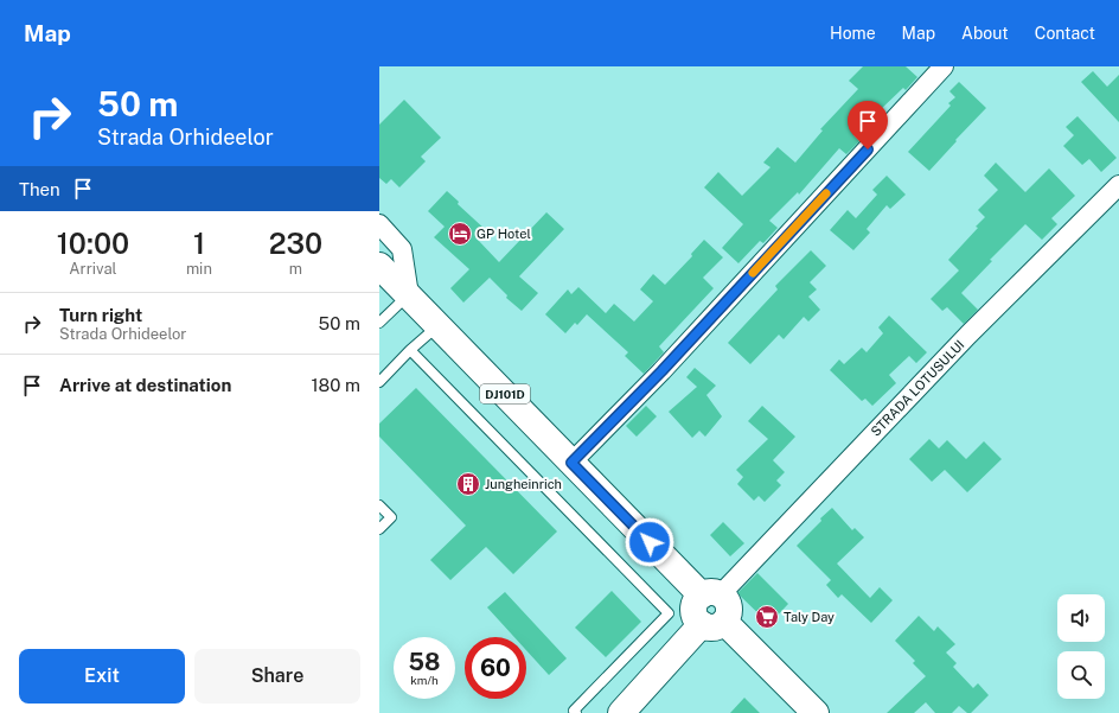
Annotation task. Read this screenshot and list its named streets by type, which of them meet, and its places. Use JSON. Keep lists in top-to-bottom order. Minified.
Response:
{"streets":{"main road":["DJ101D"],"street":["STRADA LOTUSULUI"]},"crossings":[["STRADA LOTUSULUI","DJ101D"]],"places":{"hotel":["GP Hotel"],"building":["Jungheinrich"],"supermarket":["Taly Day"]},"page":{"header":"Map","nav":["Home","Map","About","Contact"],"turn":["50 m","Strada Orhideelor"],"then":"Then","eta":["10:00","Arrival","1","min","230","m"],"list":[{"name":"Turn right","note":"Strada Orhideelor","value":"50 m"},{"name":"Arrive at destination","value":"180 m"}],"speed":"58 km/h","limit":"60","buttons":["Exit","Share"]}}
